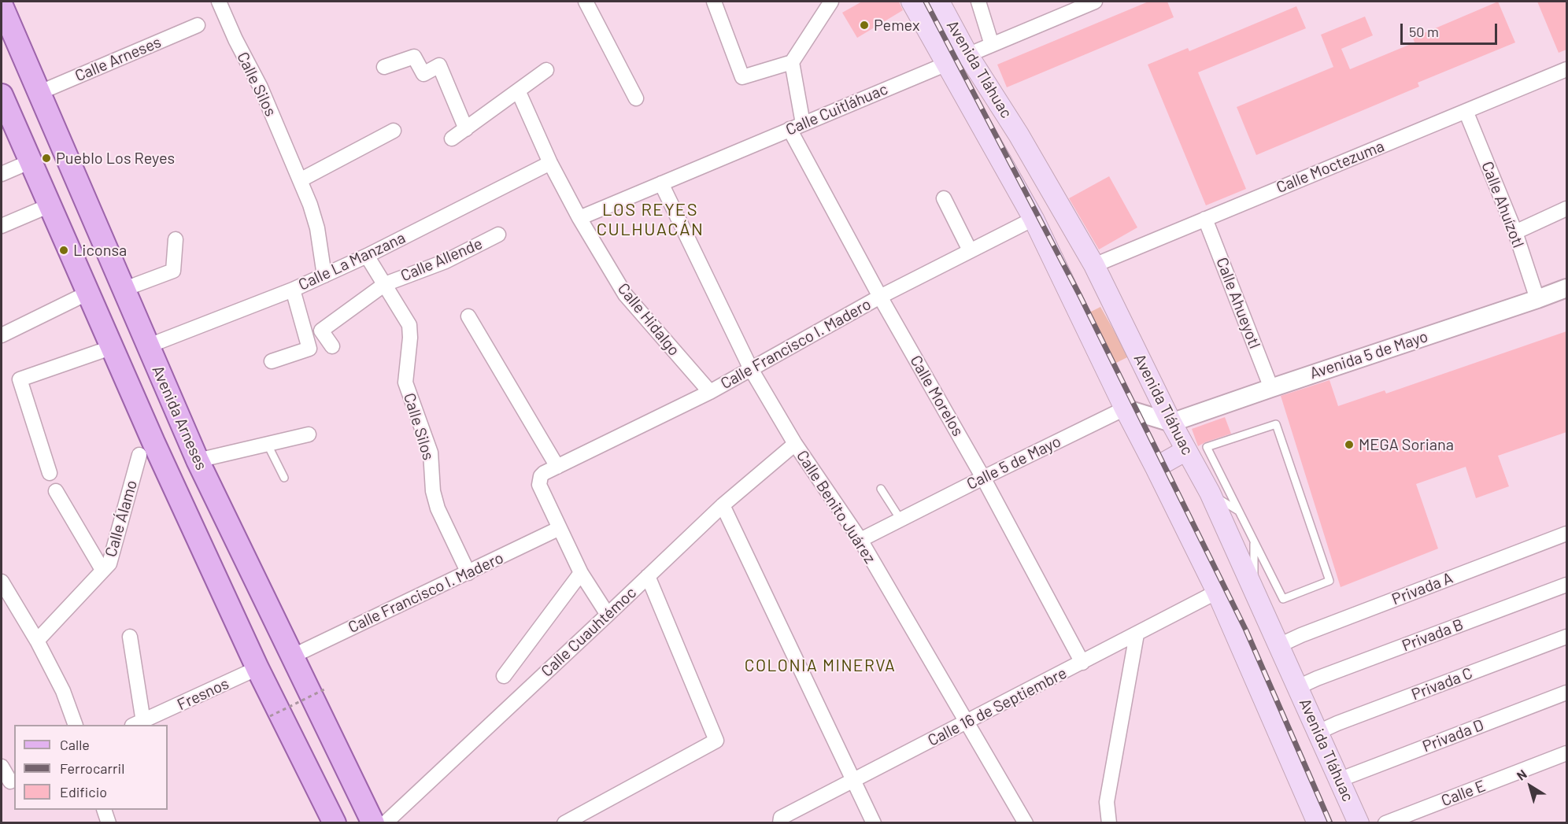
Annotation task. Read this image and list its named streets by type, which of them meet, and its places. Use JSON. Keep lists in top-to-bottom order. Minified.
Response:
{"streets":{"main road":["Avenida Tláhuac","Avenida Arneses"],"street":["Calle Arneses","Calle Silos","Calle Cuitláhuac","Calle Moctezuma","Calle Ahuízotl","Calle Allende","Calle La Manzana","Calle Ahueyotl","Calle Hidalgo","Calle Francisco I. Madero","Avenida 5 de Mayo","Calle Morelos","Calle 5 de Mayo","Calle Benito Juárez","Calle Álamo","Privada A","Calle Cuauhtémoc","Privada B","Privada C","Fresnos","Calle 16 de Septiembre","Privada D","Calle E"]},"crossings":[["Calle Arneses","Avenida Arneses"],["Avenida Tláhuac","Calle Cuitláhuac"],["Avenida Tláhuac","Calle Moctezuma"],["Avenida Tláhuac","Calle Francisco I. Madero"],["Avenida Tláhuac","Avenida 5 de Mayo"],["Avenida Tláhuac","Calle 5 de Mayo"],["Avenida Tláhuac","Privada A"],["Avenida Tláhuac","Privada B"],["Avenida Tláhuac","Privada C"],["Avenida Tláhuac","Calle 16 de Septiembre"],["Avenida Tláhuac","Privada D"],["Calle Silos","Calle Allende"],["Calle Silos","Calle La Manzana"],["Calle Silos","Calle Francisco I. Madero"],["Calle Cuitláhuac","Calle Hidalgo"],["Calle Cuitláhuac","Calle Morelos"],["Calle Cuitláhuac","Calle Benito Juárez"],["Calle Moctezuma","Calle Ahuízotl"],["Calle Moctezuma","Calle Ahueyotl"],["Calle Ahuízotl","Avenida 5 de Mayo"],["Calle La Manzana","Calle Hidalgo"],["Calle La Manzana","Avenida Arneses"],["Calle Ahueyotl","Avenida 5 de Mayo"],["Calle Hidalgo","Calle Francisco I. Madero"],["Calle Francisco I. Madero","Calle Morelos"],["Calle Francisco I. Madero","Avenida Arneses"],["Calle Francisco I. Madero","Calle Benito Juárez"],["Calle Francisco I. Madero","Calle Cuauhtémoc"],["Calle Morelos","Calle 5 de Mayo"],["Calle Morelos","Calle 16 de Septiembre"],["Calle 5 de Mayo","Calle Benito Juárez"],["Calle Benito Juárez","Calle Cuauhtémoc"],["Calle Benito Juárez","Calle 16 de Septiembre"]],"districts":["LOS REYES CULHUACÁN","COLONIA MINERVA"],"places":["Pemex","Pueblo Los Reyes","Liconsa","MEGA Soriana"],"legend":["Calle","Ferrocarril","Edificio"],"scale_bar":"50 m","north":"top left"}
